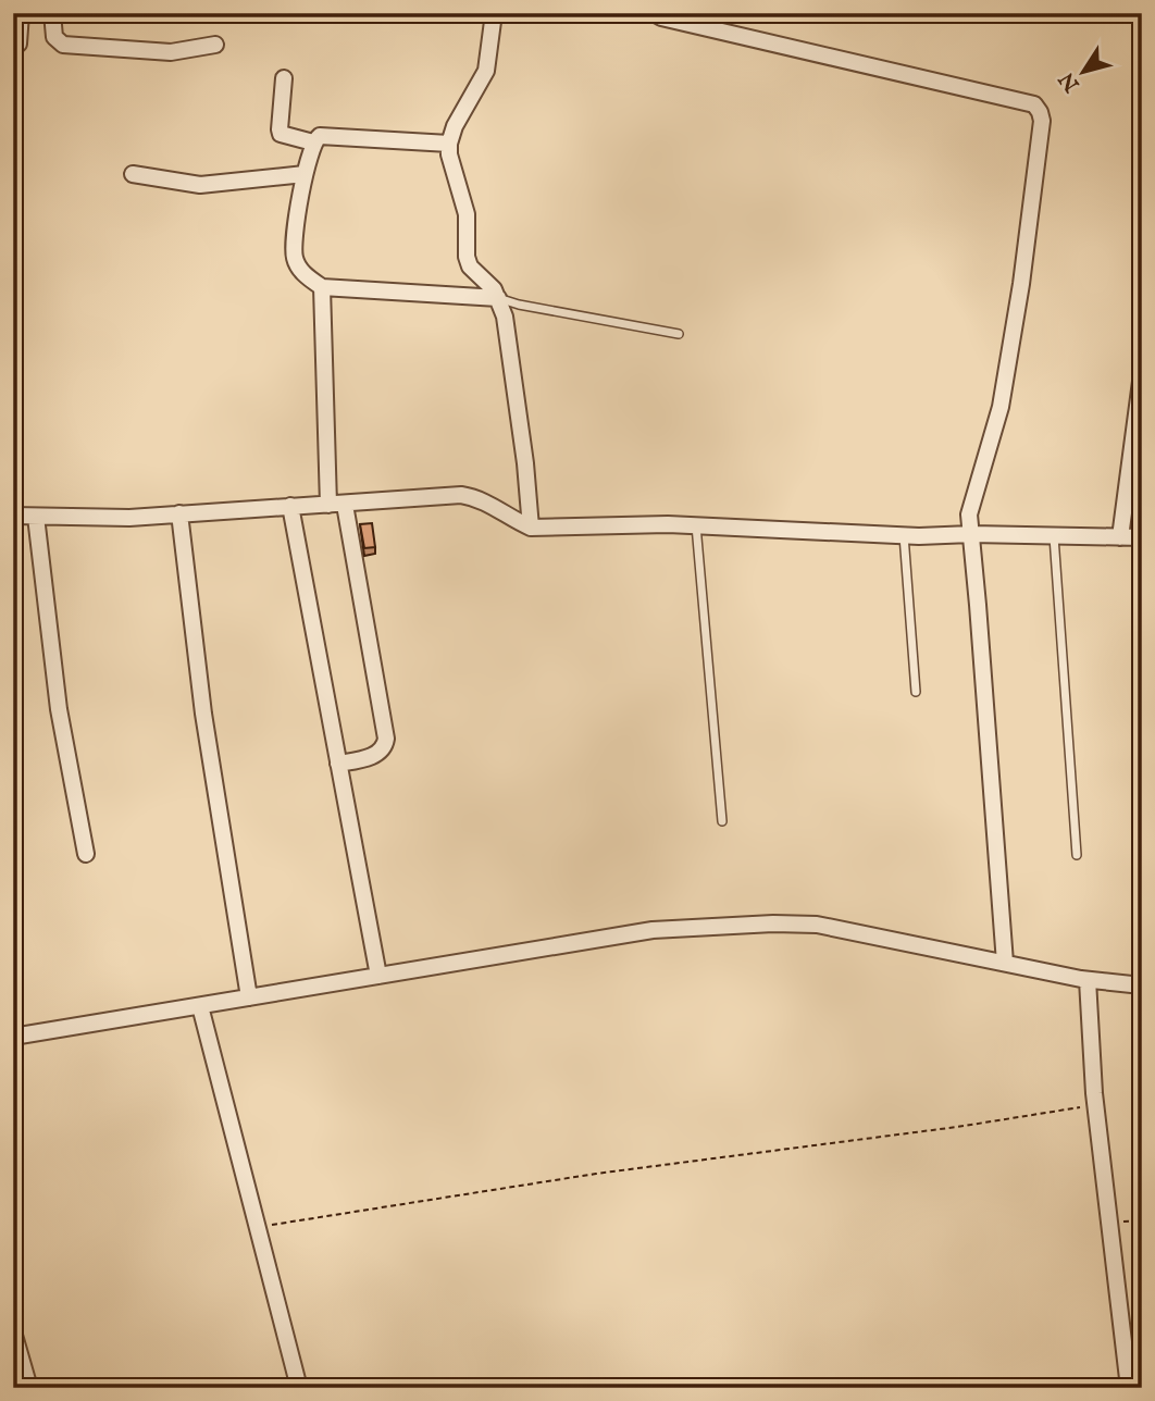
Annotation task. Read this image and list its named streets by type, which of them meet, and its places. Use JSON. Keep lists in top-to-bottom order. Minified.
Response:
{"north":"bottom left"}
